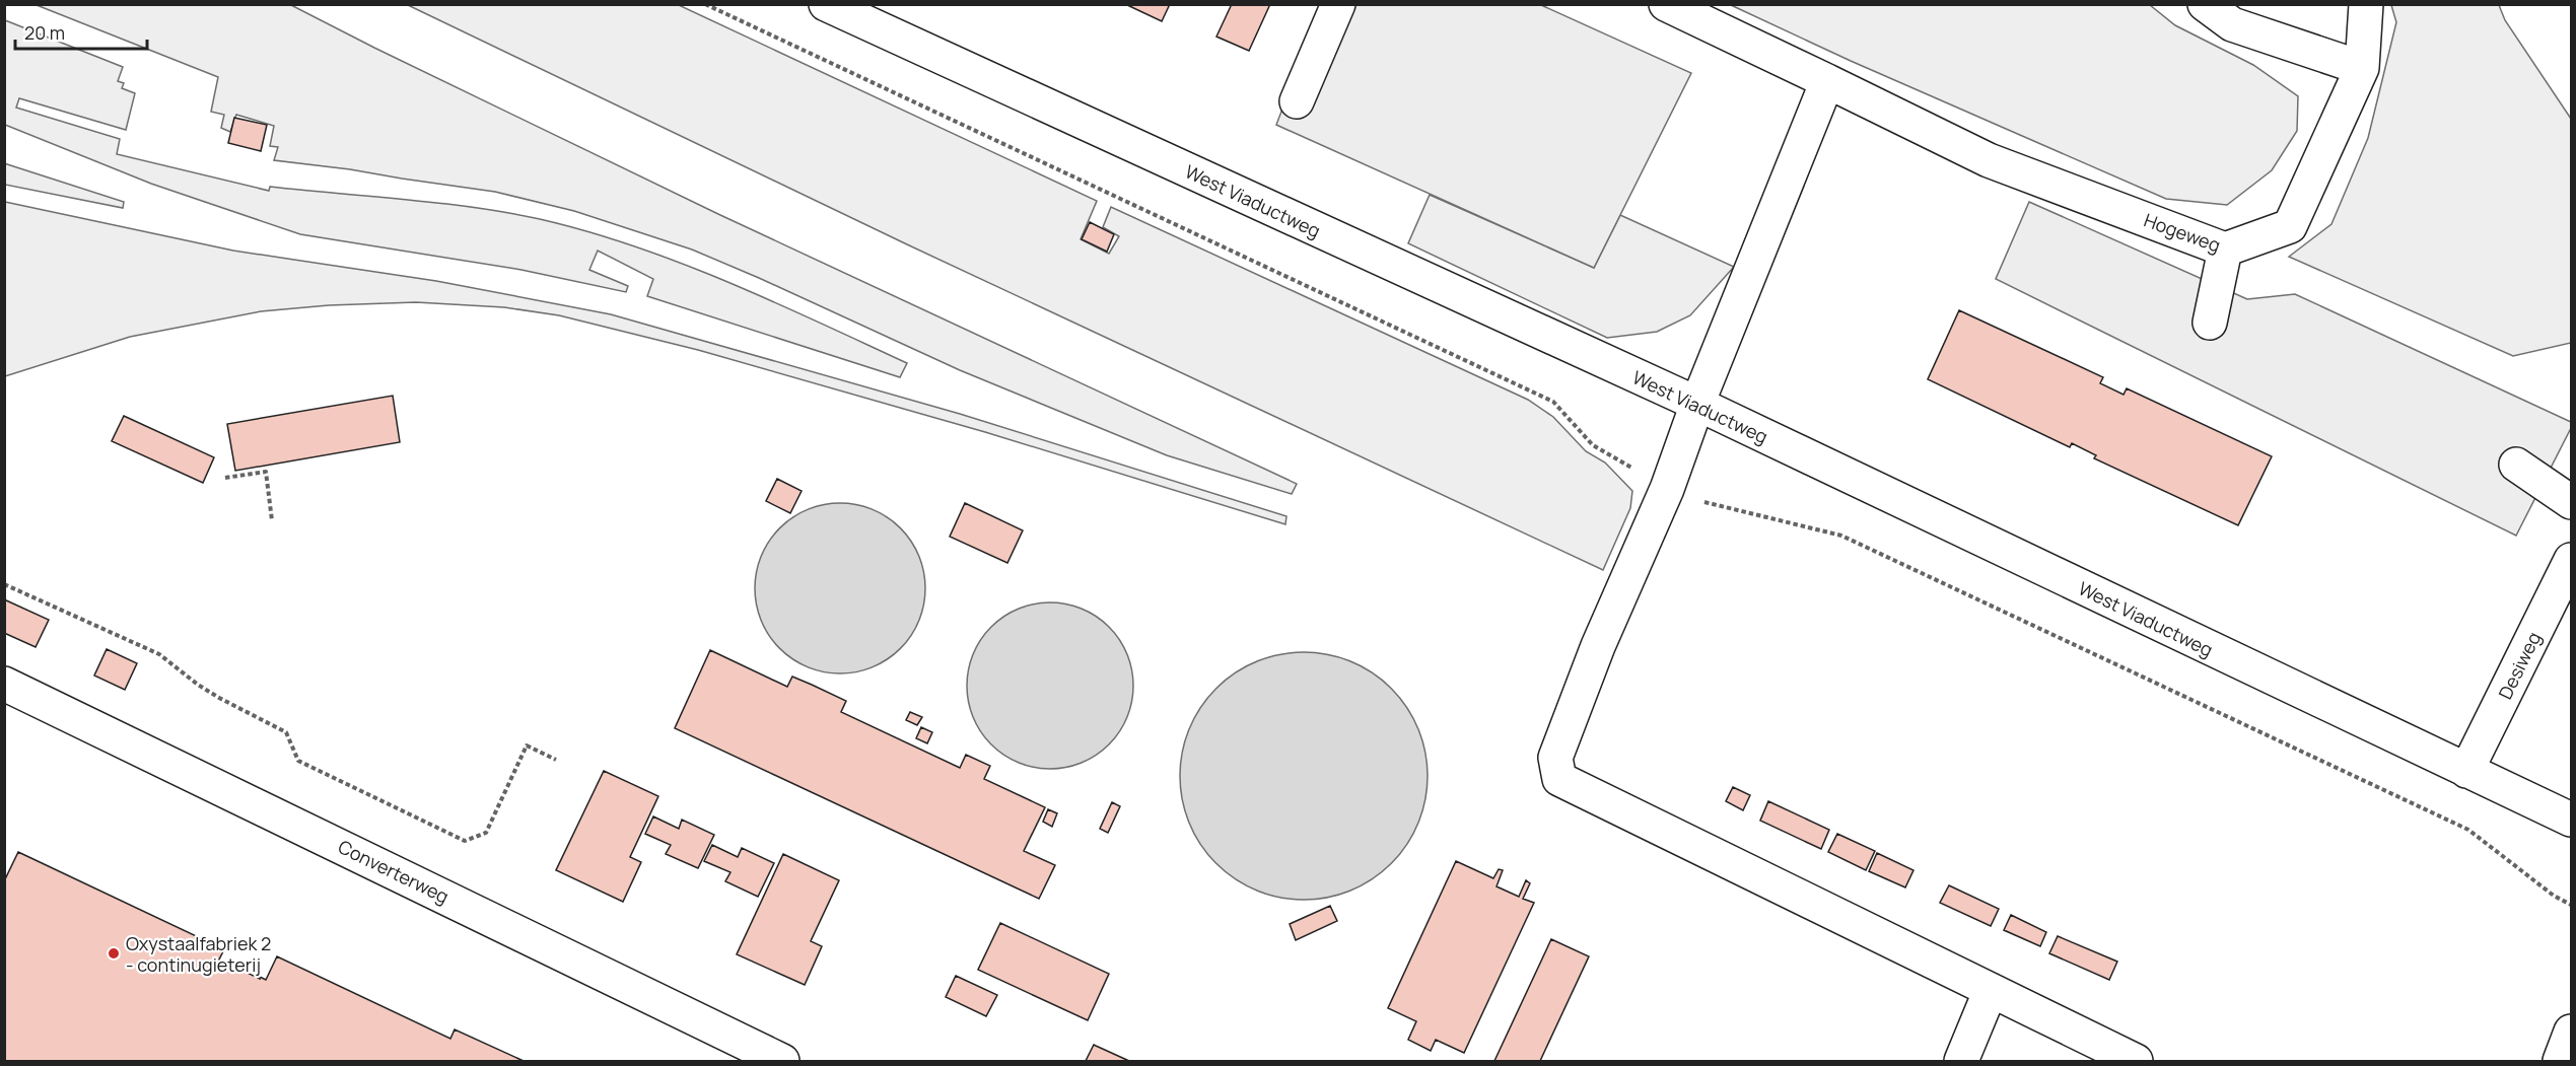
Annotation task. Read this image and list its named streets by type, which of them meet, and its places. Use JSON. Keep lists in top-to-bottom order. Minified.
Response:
{"streets":{"street":["West Viaductweg","Hogeweg","Desiweg","Converterweg"]},"crossings":[["West Viaductweg","Desiweg"]],"places":["Oxystaalfabriek 2 - continugieterij"],"scale_bar":"20 m"}
